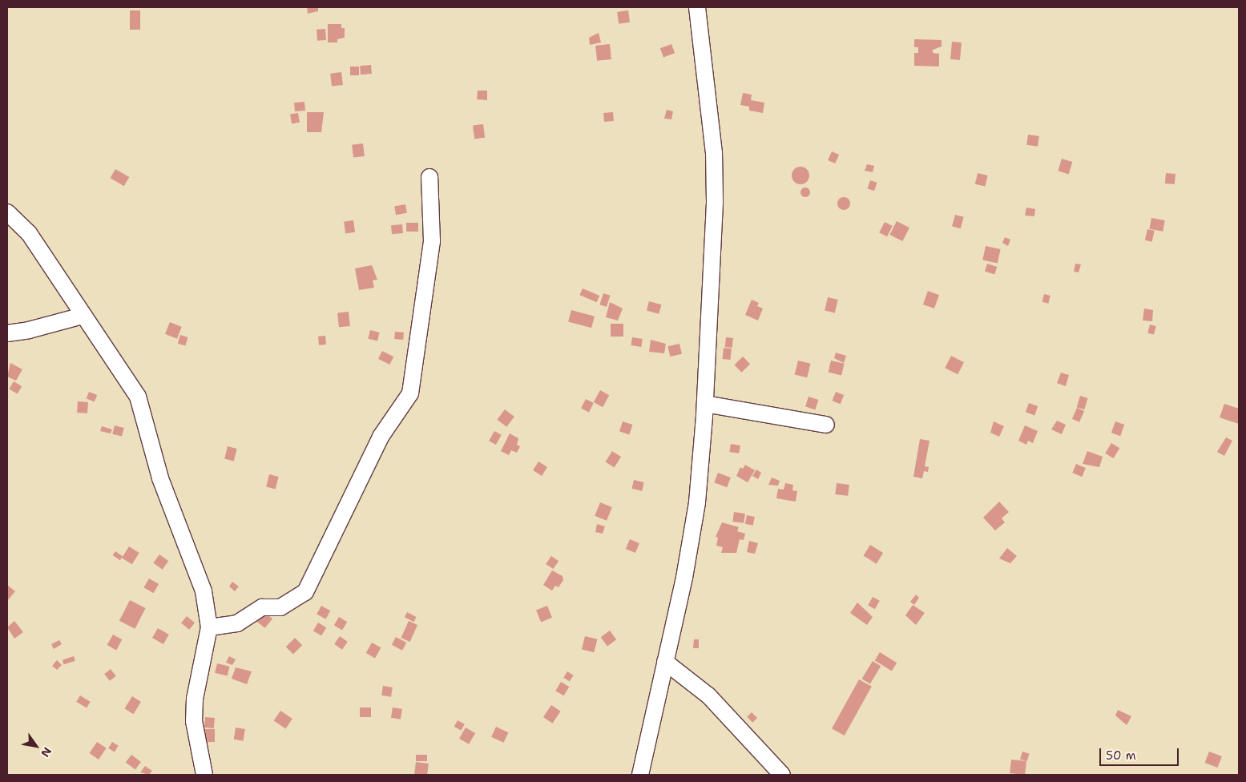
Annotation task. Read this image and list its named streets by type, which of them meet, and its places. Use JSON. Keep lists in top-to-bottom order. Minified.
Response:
{"scale_bar":"50 m","north":"bottom right"}
